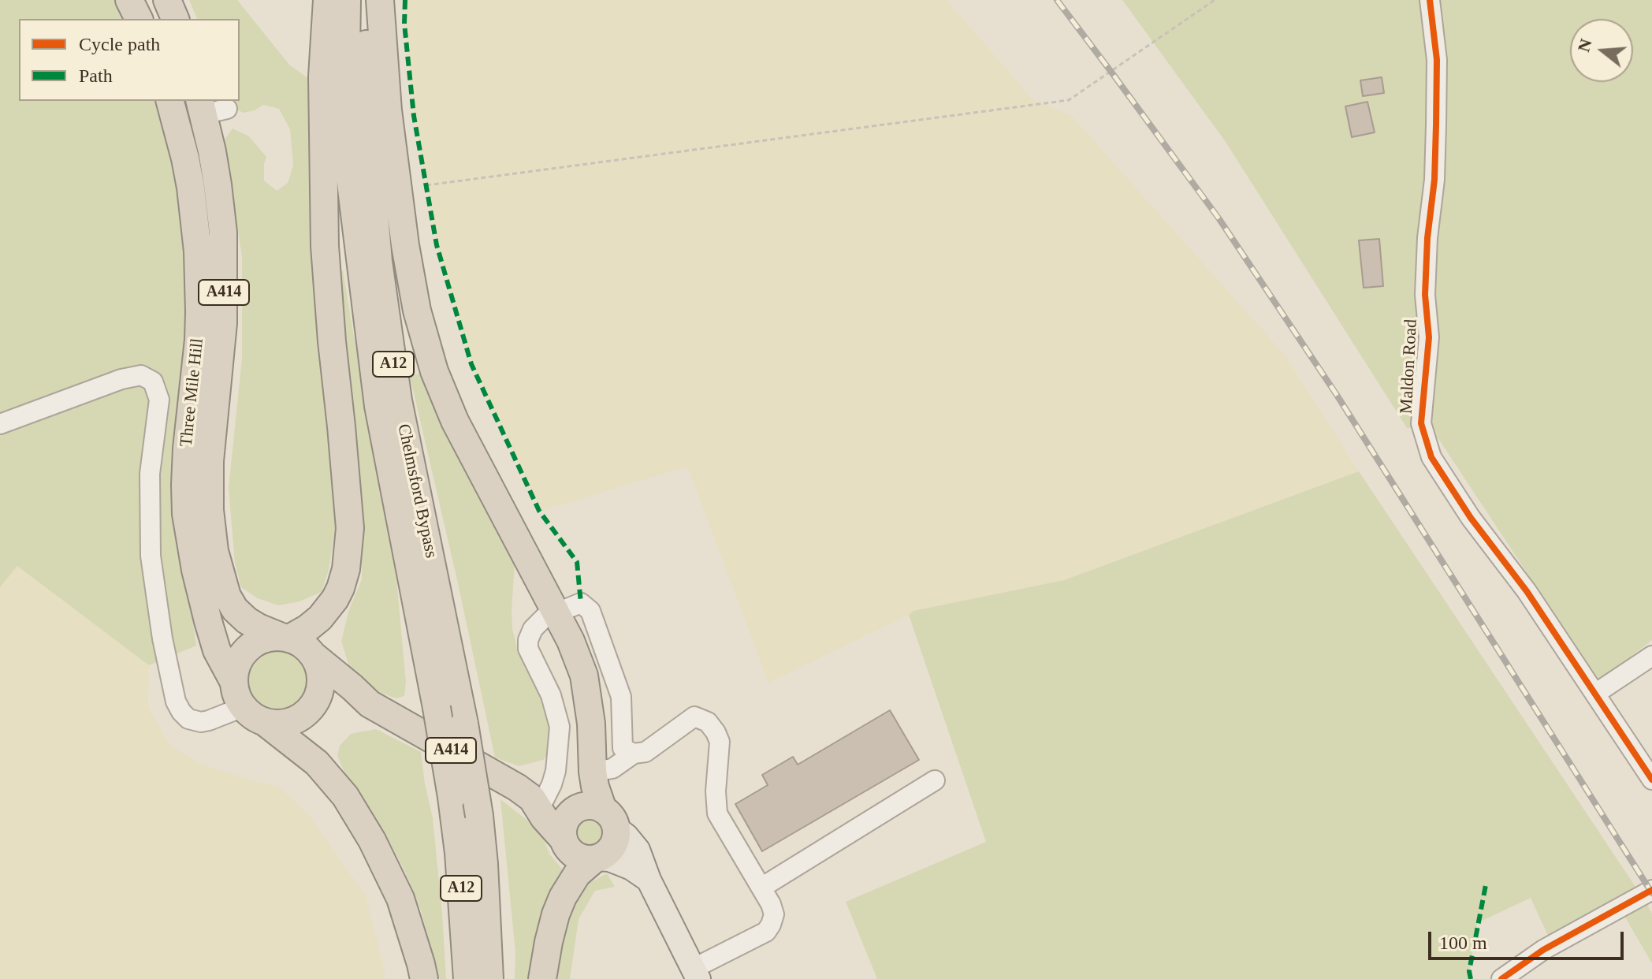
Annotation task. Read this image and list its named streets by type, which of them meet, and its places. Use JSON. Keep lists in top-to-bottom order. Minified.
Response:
{"streets":{"highway":["A414","A12","Three Mile Hill","Chelmsford Bypass"],"street":["Maldon Road"]},"crossings":[["A414","A12"],["A414","Three Mile Hill"]],"legend":["Cycle path","Path"],"scale_bar":"100 m","north":"left"}
